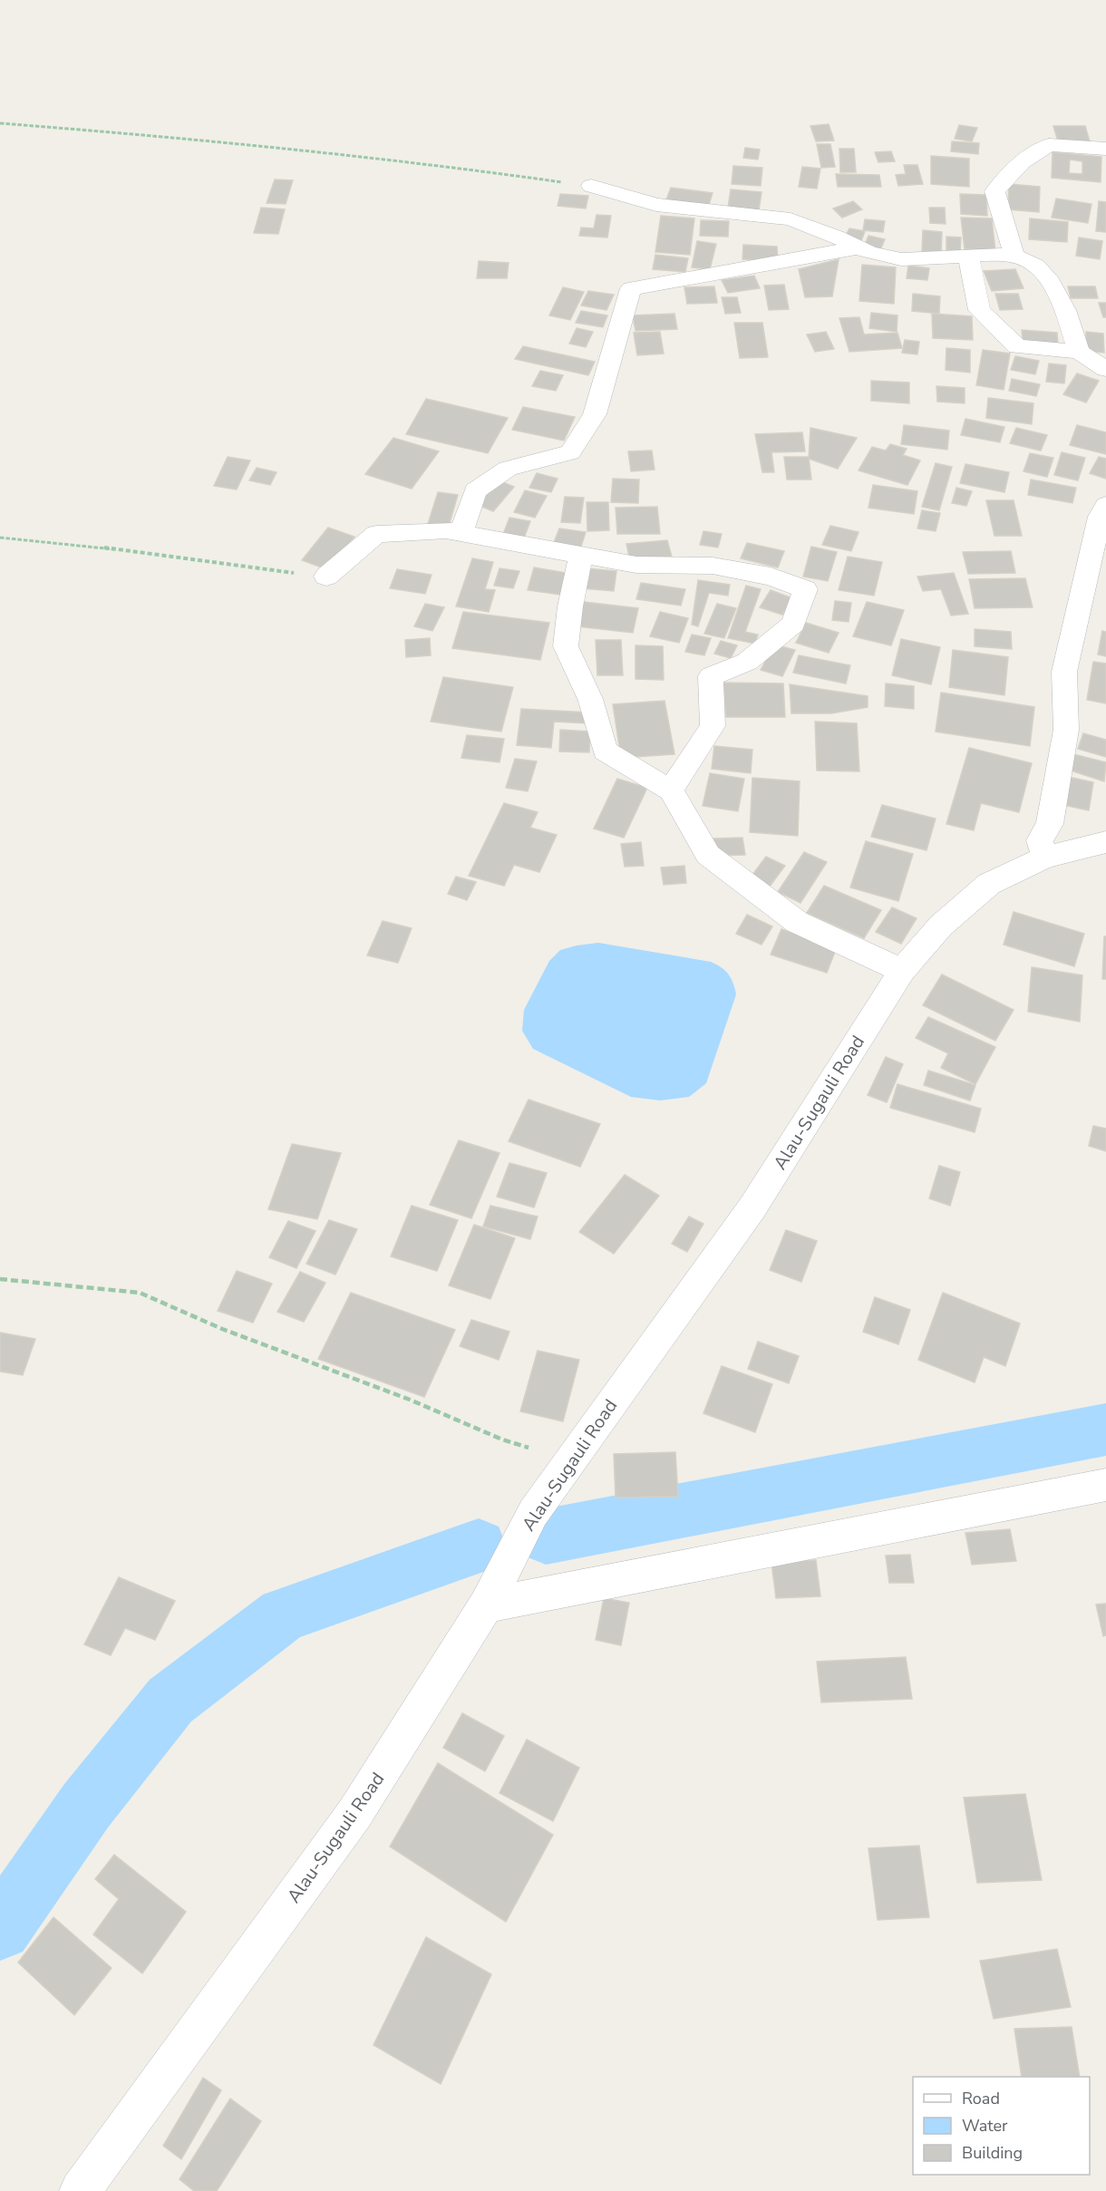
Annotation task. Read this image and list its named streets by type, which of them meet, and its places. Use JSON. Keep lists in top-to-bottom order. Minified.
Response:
{"streets":{"street":["Alau-Sugauli Road"]},"legend":["Road","Water","Building"]}
